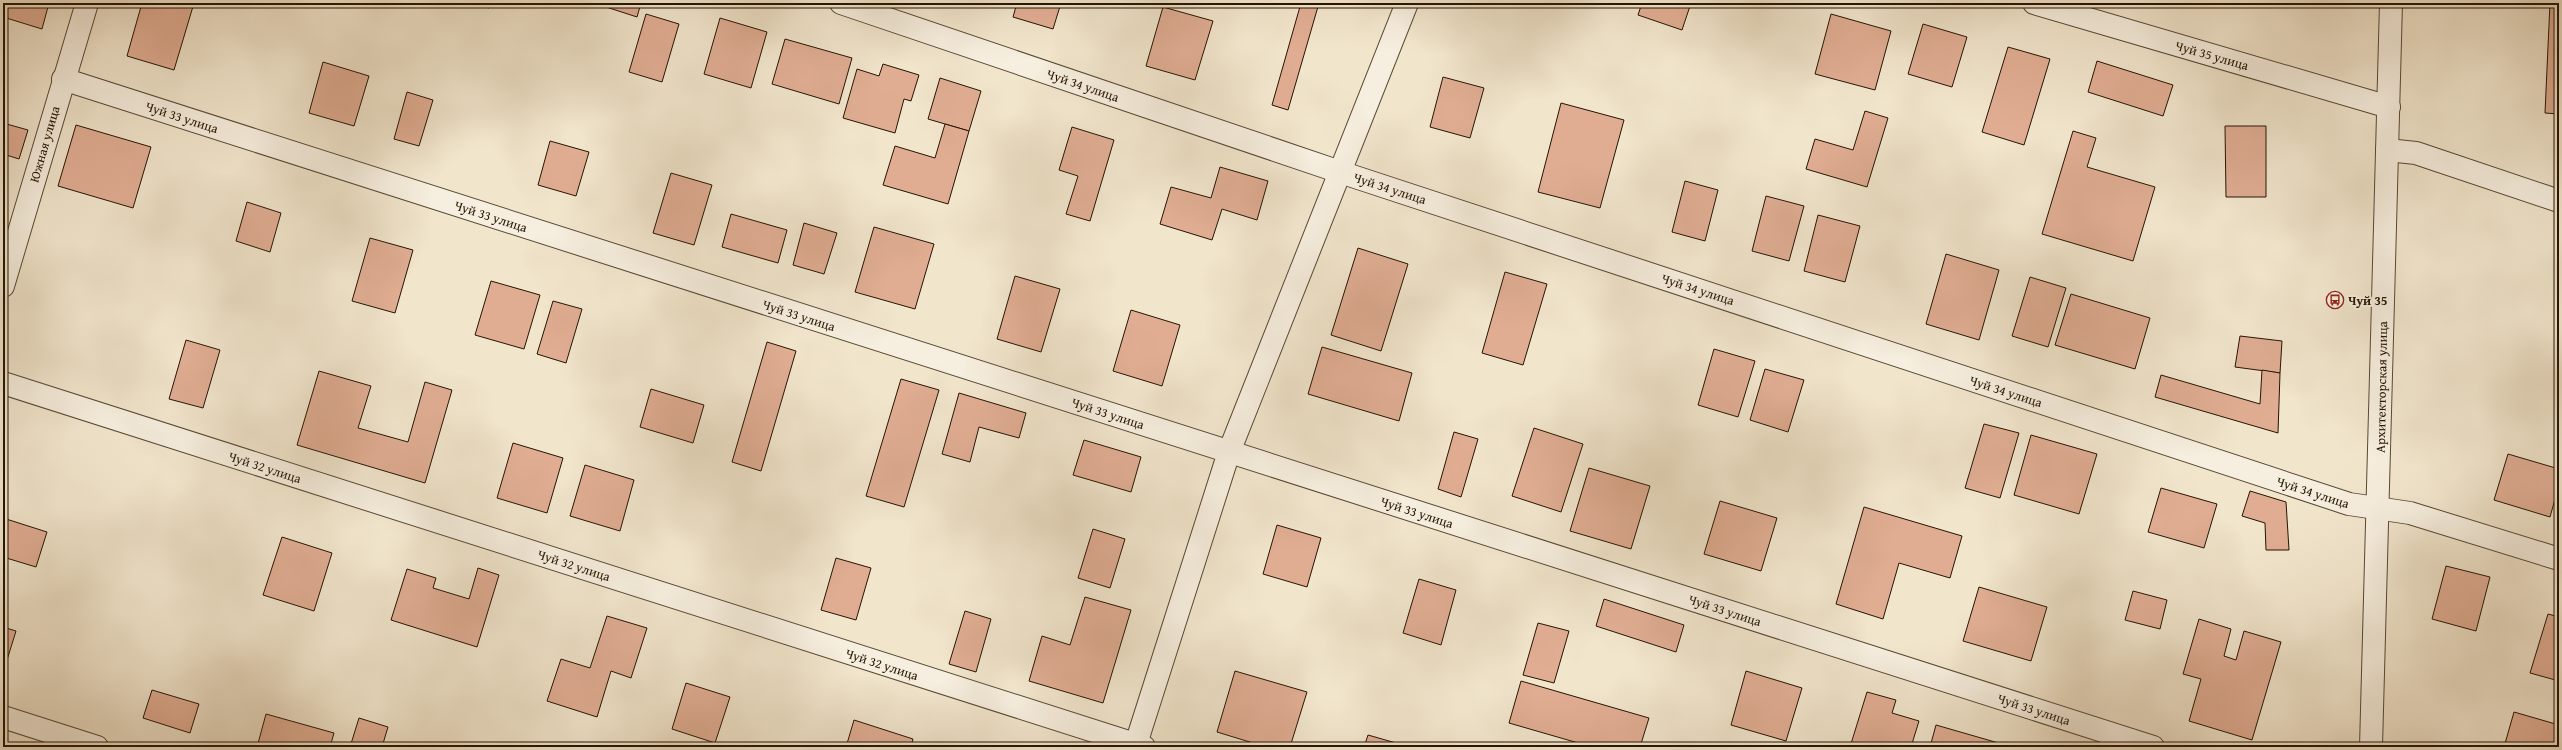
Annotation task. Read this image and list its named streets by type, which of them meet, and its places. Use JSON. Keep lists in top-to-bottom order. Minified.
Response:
{"streets":{"street":["Чуй 35 улица","Чуй 34 улица","Чуй 33 улица","Южная улица","Архитекторская улица","Чуй 32 улица"]},"crossings":[["Чуй 35 улица","Архитекторская улица"],["Чуй 34 улица","Архитекторская улица"],["Чуй 33 улица","Южная улица"]],"places":{"bus stop":["Чуй 35"]}}
